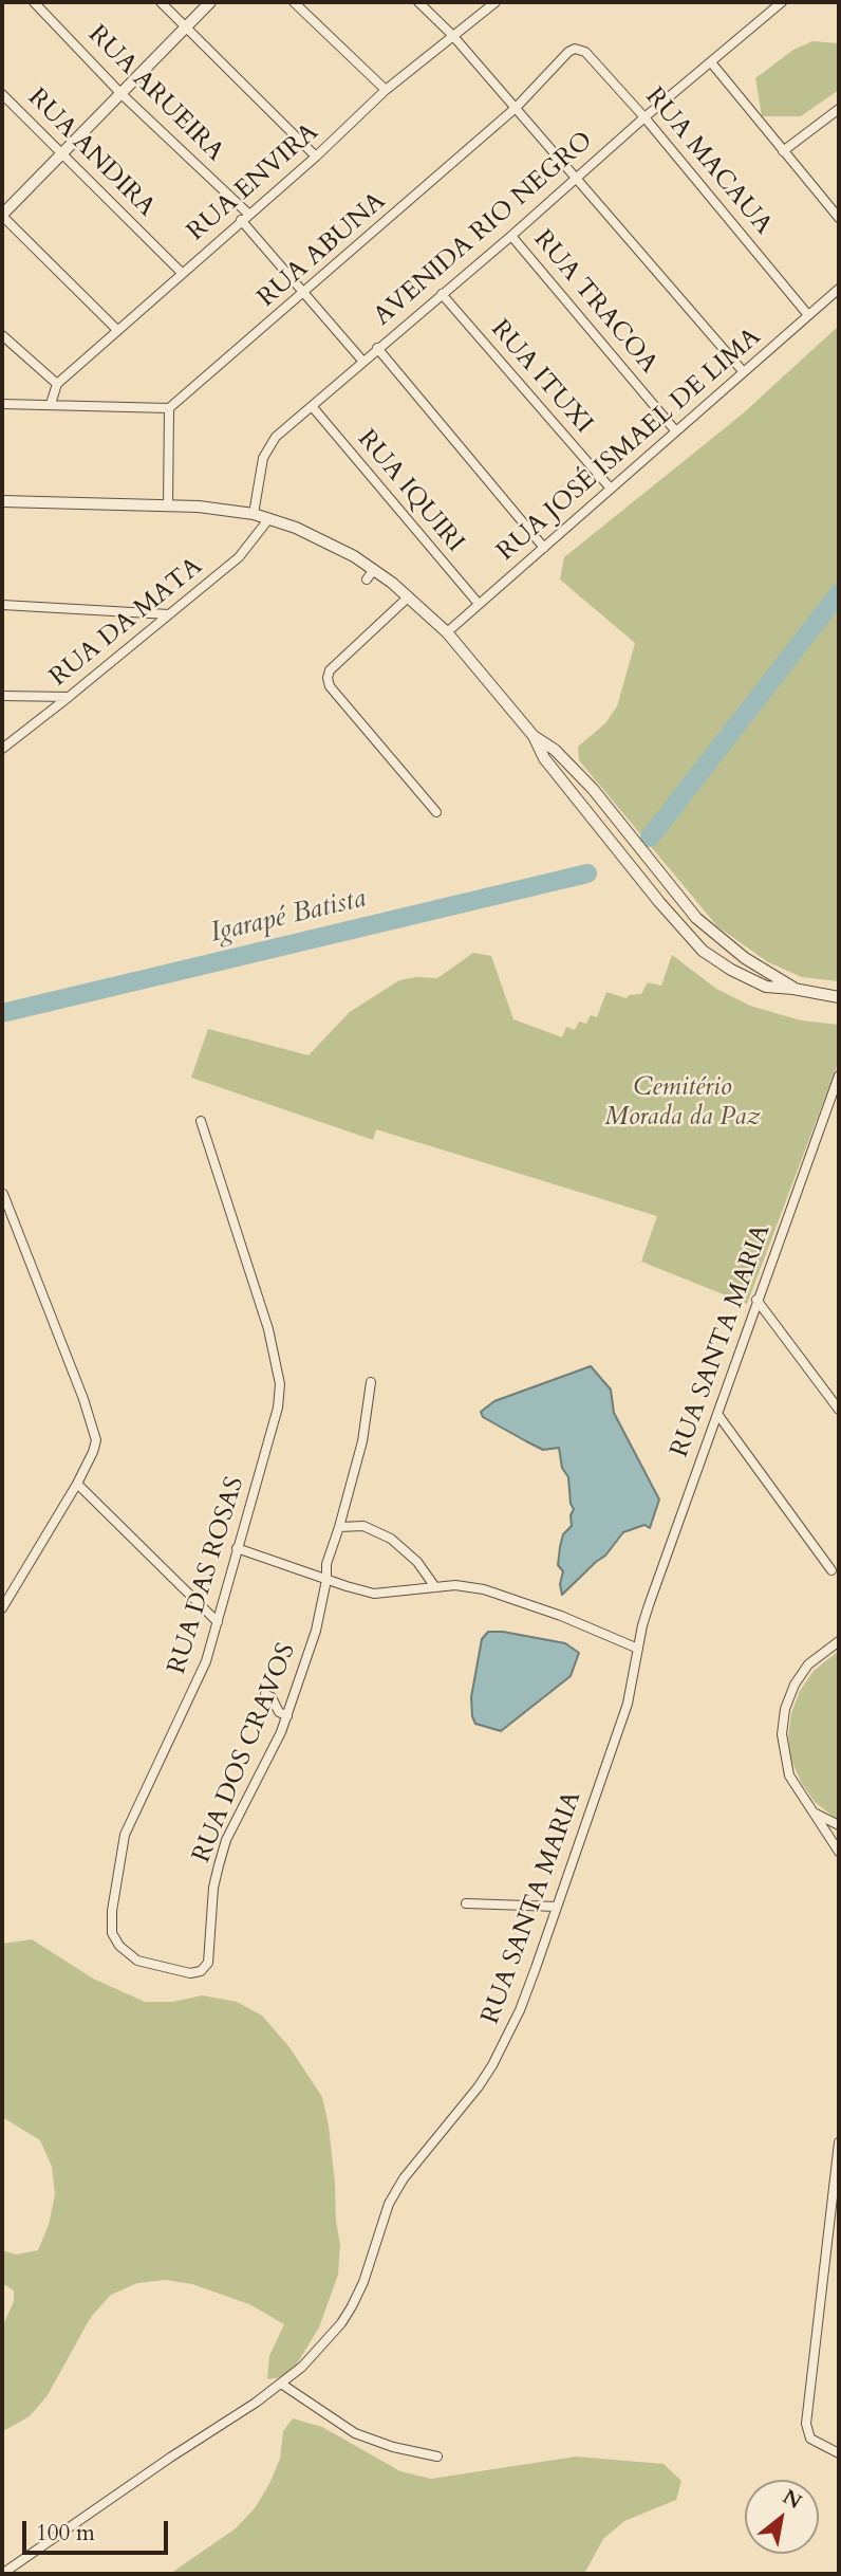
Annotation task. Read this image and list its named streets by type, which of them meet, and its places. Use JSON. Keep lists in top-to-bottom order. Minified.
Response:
{"streets":{"street":["RUA ARUEIRA","RUA ANDIRA","RUA MACAUA","RUA ENVIRA","AVENIDA RIO NEGRO","RUA ABUNA","RUA TRACOA","RUA ITUXI","RUA JOSÉ ISMAEL DE LIMA","RUA IQUIRI","RUA DA MATA","RUA SANTA MARIA","RUA DAS ROSAS","RUA DOS CRAVOS"]},"crossings":[["RUA ARUEIRA","RUA ENVIRA"],["RUA ARUEIRA","AVENIDA RIO NEGRO"],["RUA ARUEIRA","RUA ABUNA"],["RUA ANDIRA","RUA ENVIRA"],["RUA MACAUA","AVENIDA RIO NEGRO"],["RUA MACAUA","RUA ABUNA"],["RUA MACAUA","RUA JOSÉ ISMAEL DE LIMA"],["AVENIDA RIO NEGRO","RUA TRACOA"],["AVENIDA RIO NEGRO","RUA ITUXI"],["AVENIDA RIO NEGRO","RUA IQUIRI"],["RUA TRACOA","RUA JOSÉ ISMAEL DE LIMA"],["RUA ITUXI","RUA JOSÉ ISMAEL DE LIMA"],["RUA JOSÉ ISMAEL DE LIMA","RUA IQUIRI"],["RUA DAS ROSAS","RUA DOS CRAVOS"]],"water":["Igarapé Batista"],"parks":["Cemitério Morada da Paz"],"scale_bar":"100 m","north":"top right"}
